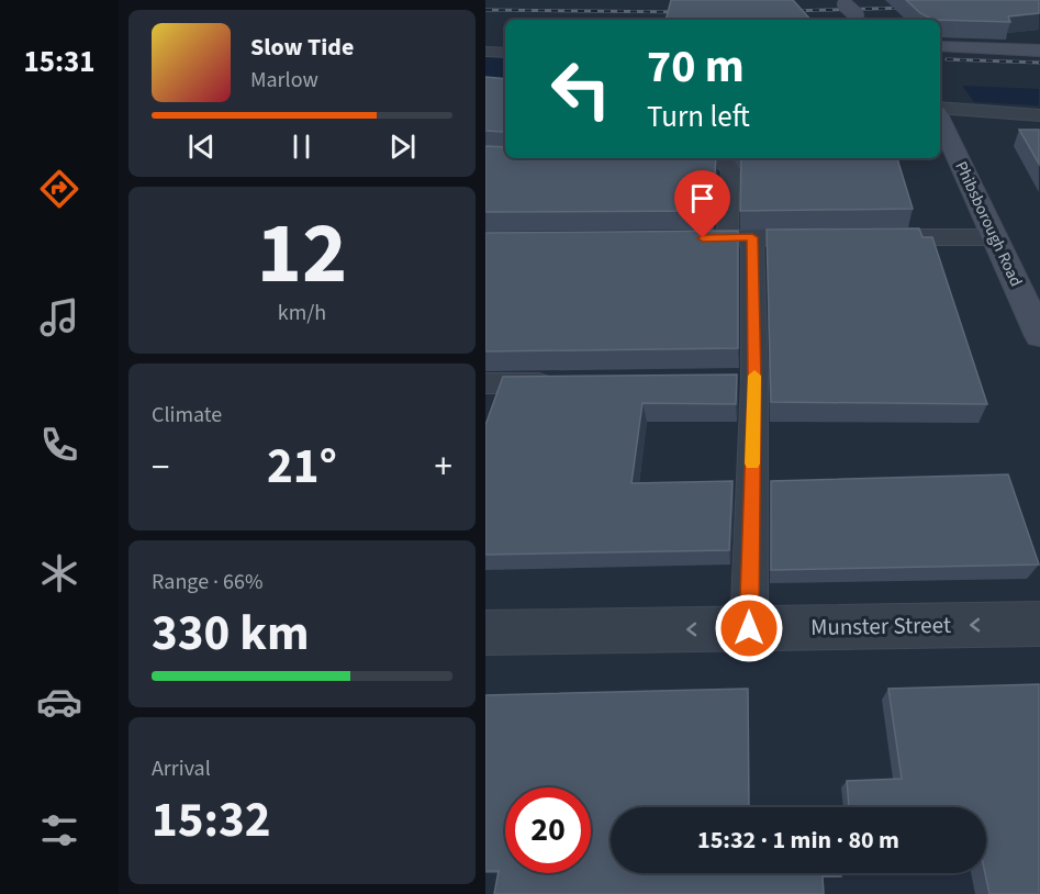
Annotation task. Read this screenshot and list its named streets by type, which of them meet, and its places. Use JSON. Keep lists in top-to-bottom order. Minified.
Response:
{"streets":{"main road":["Phibsborough Road"],"street":["Munster Street"]},"one_way":["Munster Street"],"page":{"tabs":"15:31","turn":["70 m","Turn left"],"song":["Slow Tide","Marlow"],"tile":[["12","km/h"],"Climate",["Range · 66%","330 km"],["Arrival","15:32"]],"heat":["−","21°","+"],"limit":"20","trip":"15:32 · 1 min · 80 m"}}
